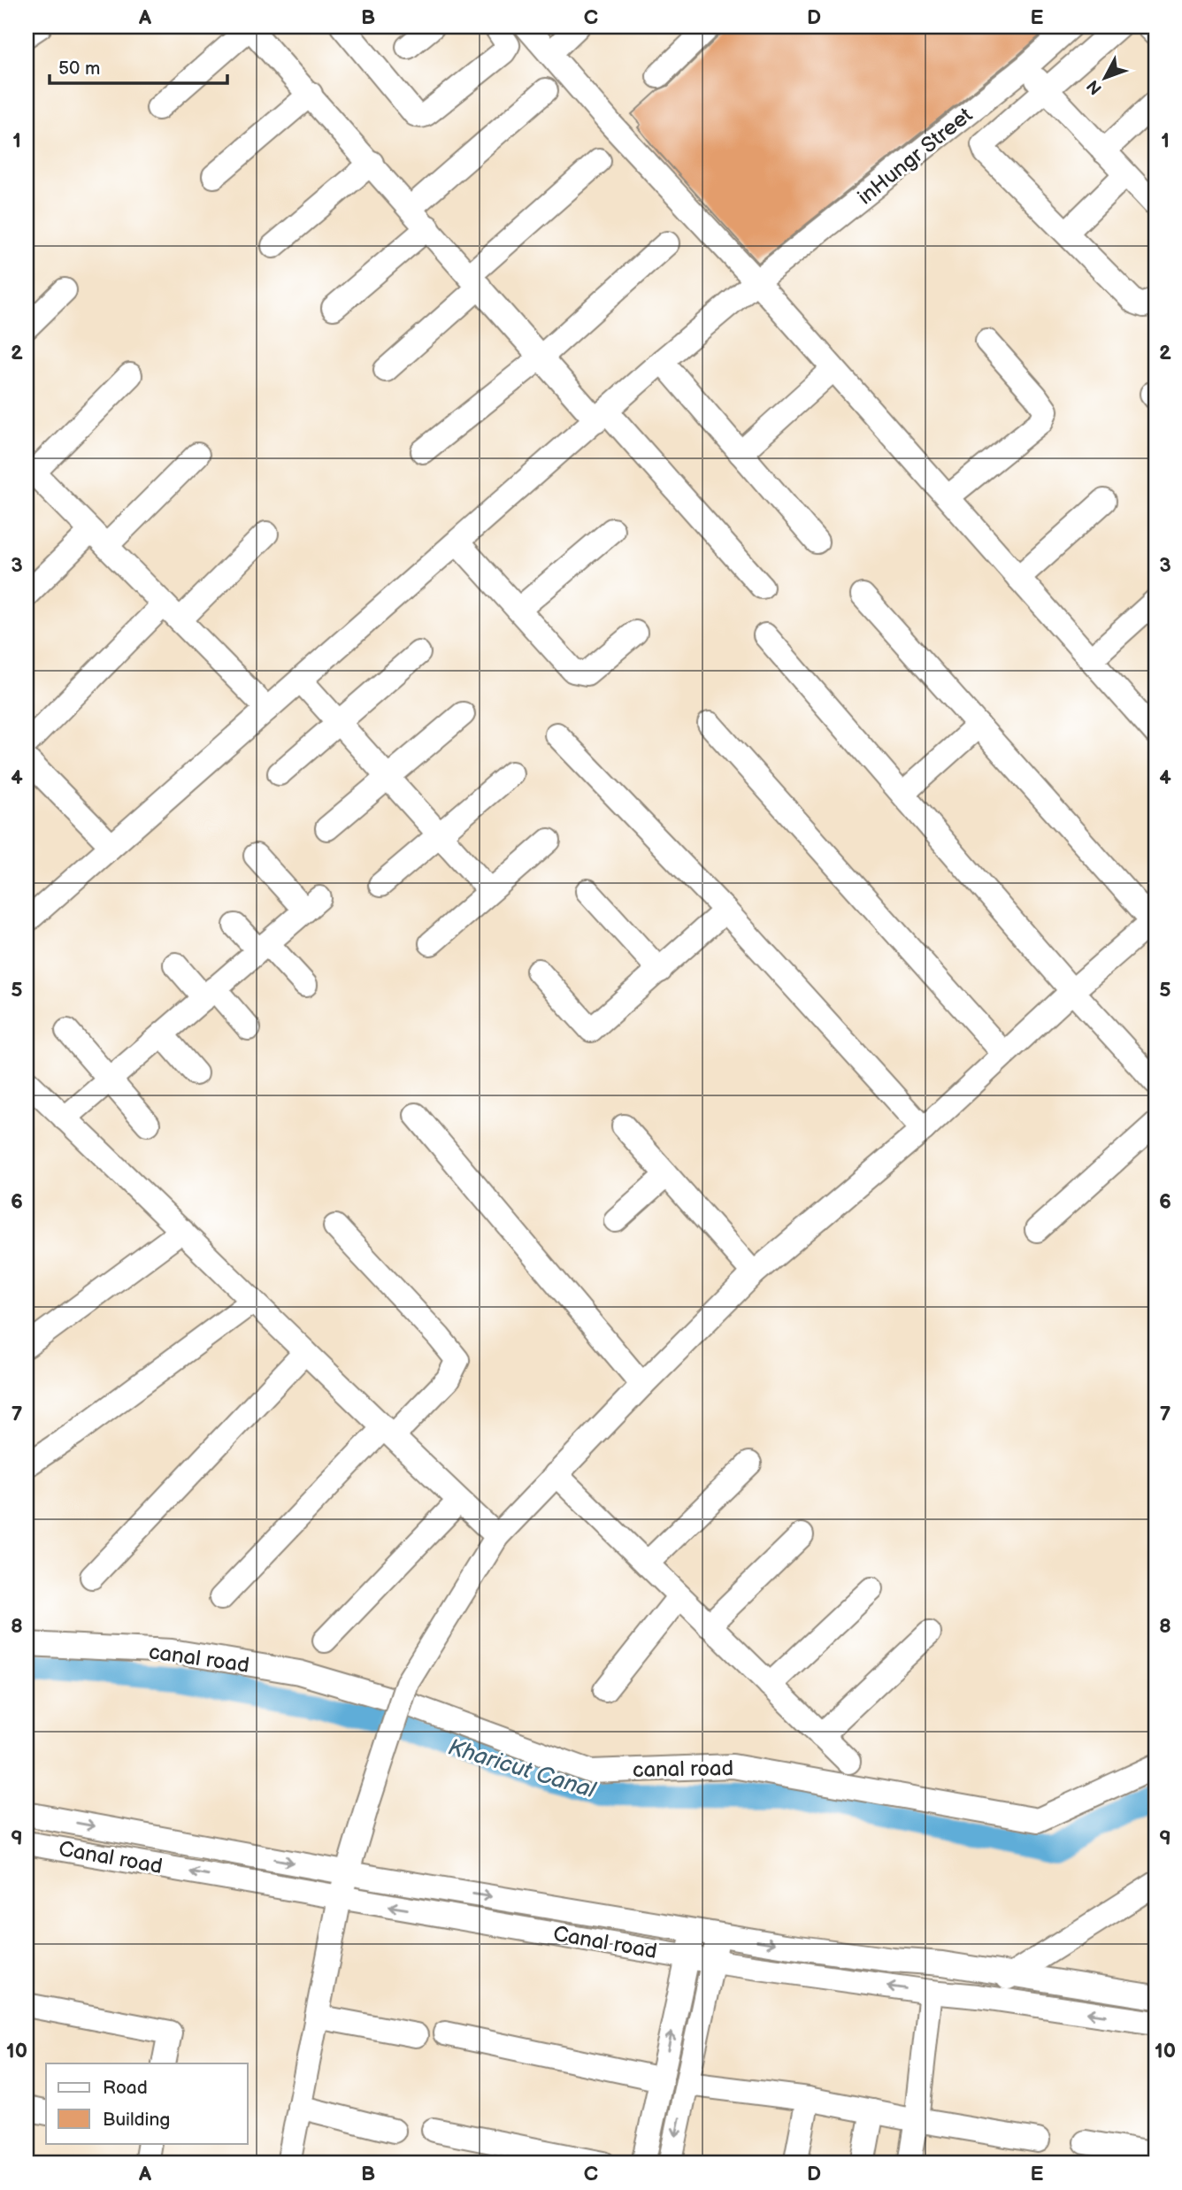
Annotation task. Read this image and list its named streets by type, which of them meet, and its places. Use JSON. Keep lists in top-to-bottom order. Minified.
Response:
{"streets":{"street":["inHungr Street","canal road","Canal road"]},"water":["Kharicut Canal"],"legend":["Road","Building"],"scale_bar":"50 m","north":"bottom left","grid":{"columns":["A","B","C","D","E"],"rows":["1","2","3","4","5","6","7","8","9","10"]}}
